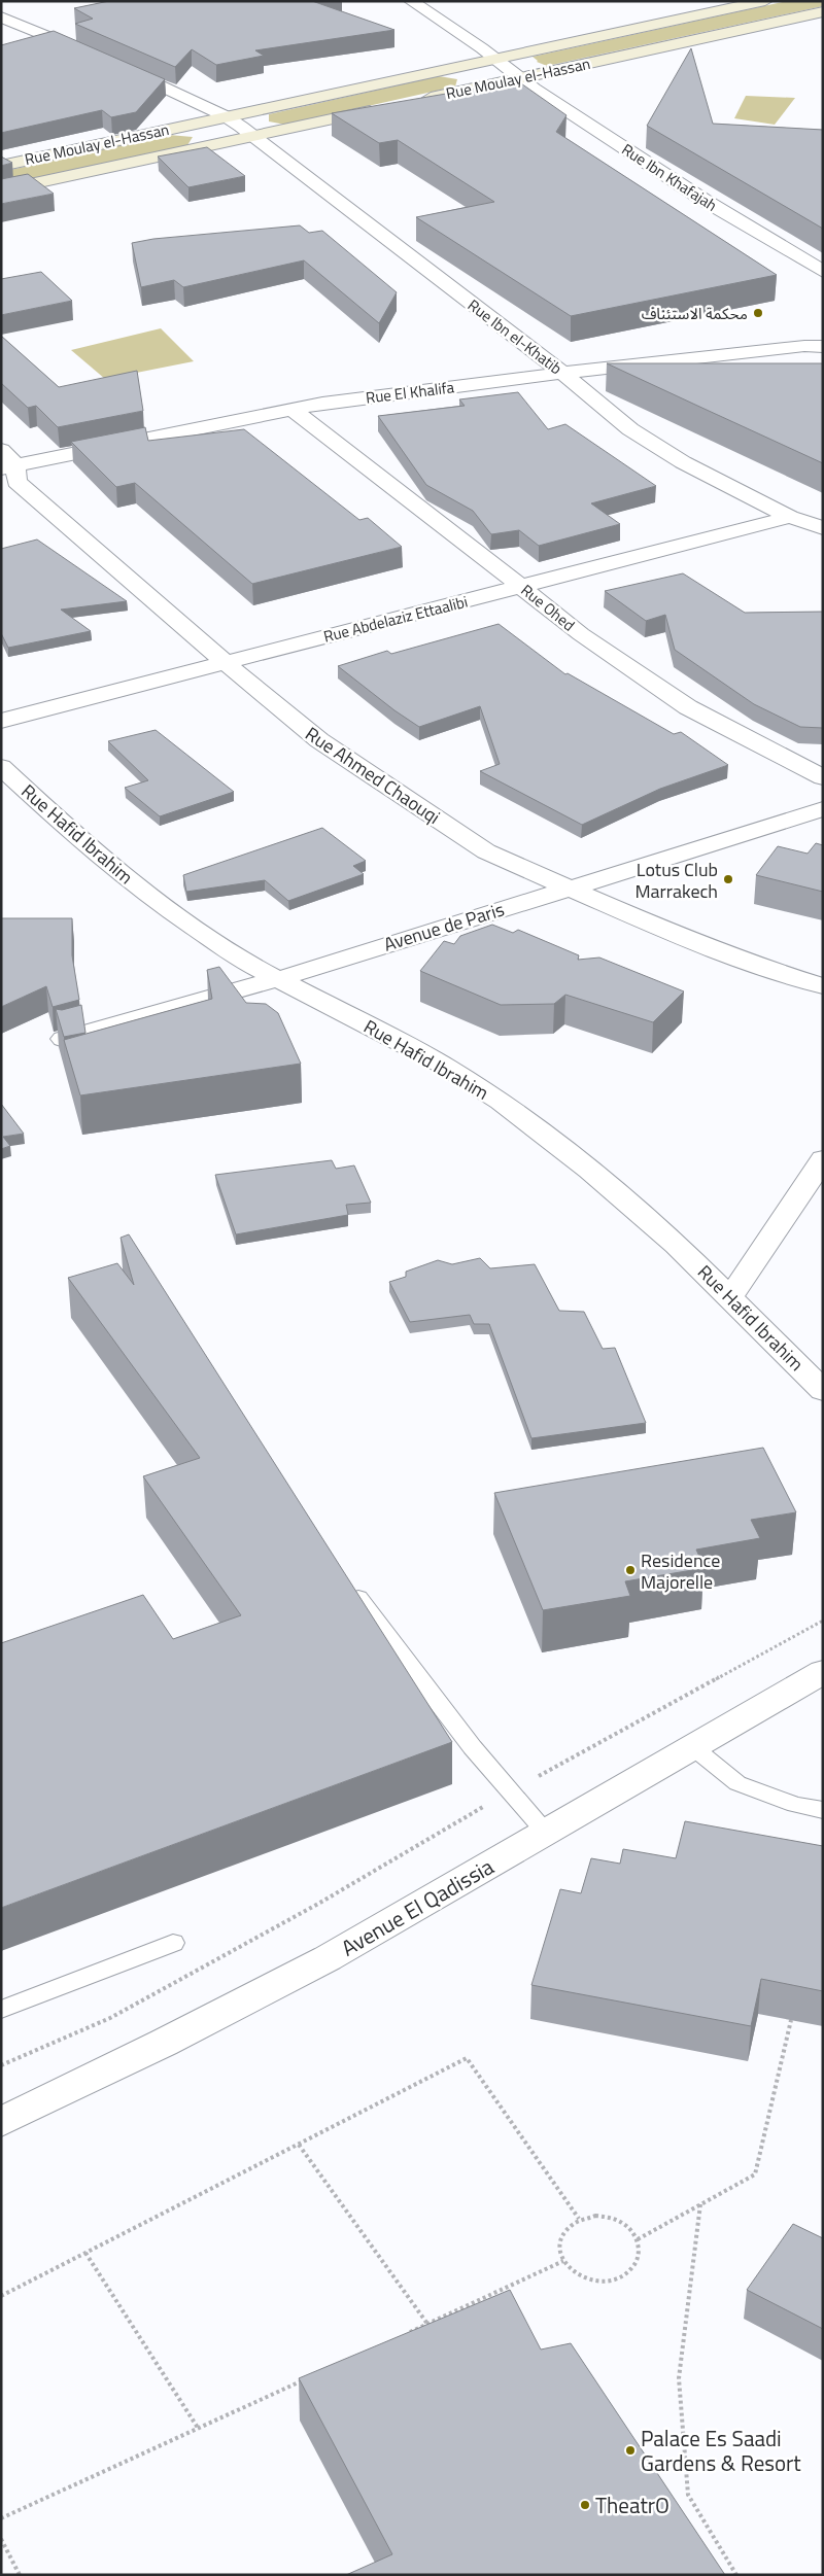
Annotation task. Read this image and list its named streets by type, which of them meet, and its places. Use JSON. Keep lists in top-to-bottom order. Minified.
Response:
{"streets":{"street":["Rue Moulay el-Hassan","Rue Ibn Khafajah","Rue Ibn el-Khatib","Rue El Khalifa","Rue Ohed","Rue Abdelaziz Ettaalibi","Rue Ahmed Chaouqi","Rue Hafid Ibrahim","Avenue de Paris","Avenue El Qadissia"]},"crossings":[["Rue Moulay el-Hassan","Rue Ibn Khafajah"],["Rue Moulay el-Hassan","Rue Ibn el-Khatib"],["Rue Ibn el-Khatib","Rue El Khalifa"],["Rue Ibn el-Khatib","Rue Abdelaziz Ettaalibi"],["Rue El Khalifa","Rue Ohed"],["Rue El Khalifa","Rue Ahmed Chaouqi"],["Rue Ohed","Rue Abdelaziz Ettaalibi"],["Rue Abdelaziz Ettaalibi","Rue Ahmed Chaouqi"],["Rue Ahmed Chaouqi","Avenue de Paris"],["Rue Hafid Ibrahim","Avenue de Paris"]],"places":["محكمة الاستئناف","Lotus Club Marrakech","Residence Majorelle","Palace Es Saadi Gardens & Resort","TheatrO"]}
